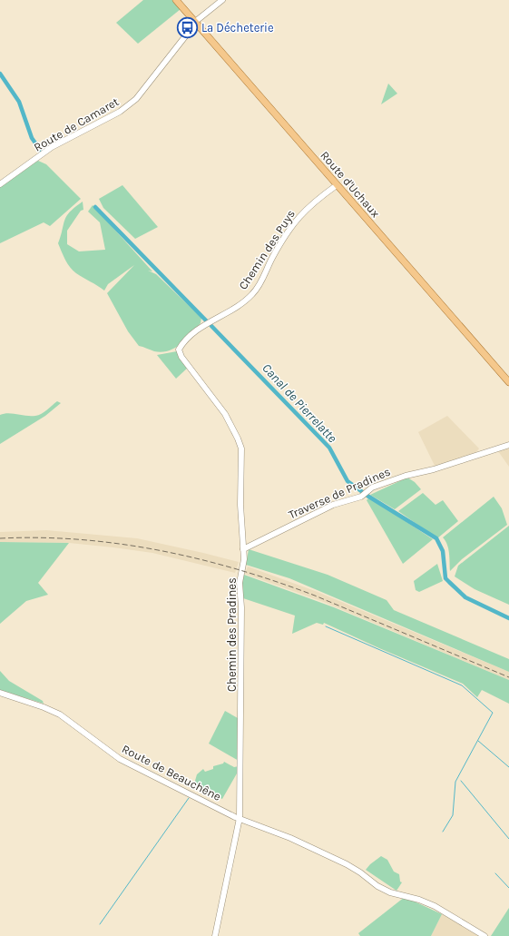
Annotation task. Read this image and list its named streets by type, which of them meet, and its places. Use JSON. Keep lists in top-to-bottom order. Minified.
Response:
{"streets":{"main road":["Route d'Uchaux"],"street":["Route de Camaret","Chemin des Puys","Traverse de Pradines","Chemin des Pradines","Route de Beauchêne"]},"crossings":[["Route de Camaret","Route d'Uchaux"],["Route d'Uchaux","Chemin des Puys"],["Chemin des Puys","Chemin des Pradines"],["Traverse de Pradines","Chemin des Pradines"],["Chemin des Pradines","Route de Beauchêne"]],"water":["Canal de Pierrelatte"],"places":{"bus stop":["La Décheterie"]}}
